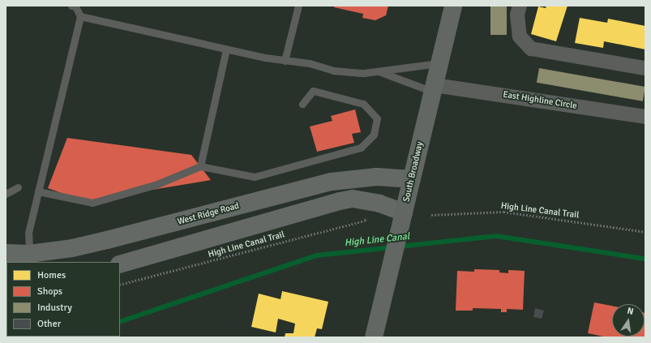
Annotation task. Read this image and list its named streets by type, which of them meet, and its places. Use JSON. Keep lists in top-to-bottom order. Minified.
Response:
{"streets":{"main road":["South Broadway"],"street":["East Highline Circle","West Ridge Road"],"path":["High Line Canal Trail"]},"crossings":[["East Highline Circle","South Broadway"],["South Broadway","West Ridge Road"]],"water":["High Line Canal"],"legend":["Homes","Shops","Industry","Other"],"north":"top"}
